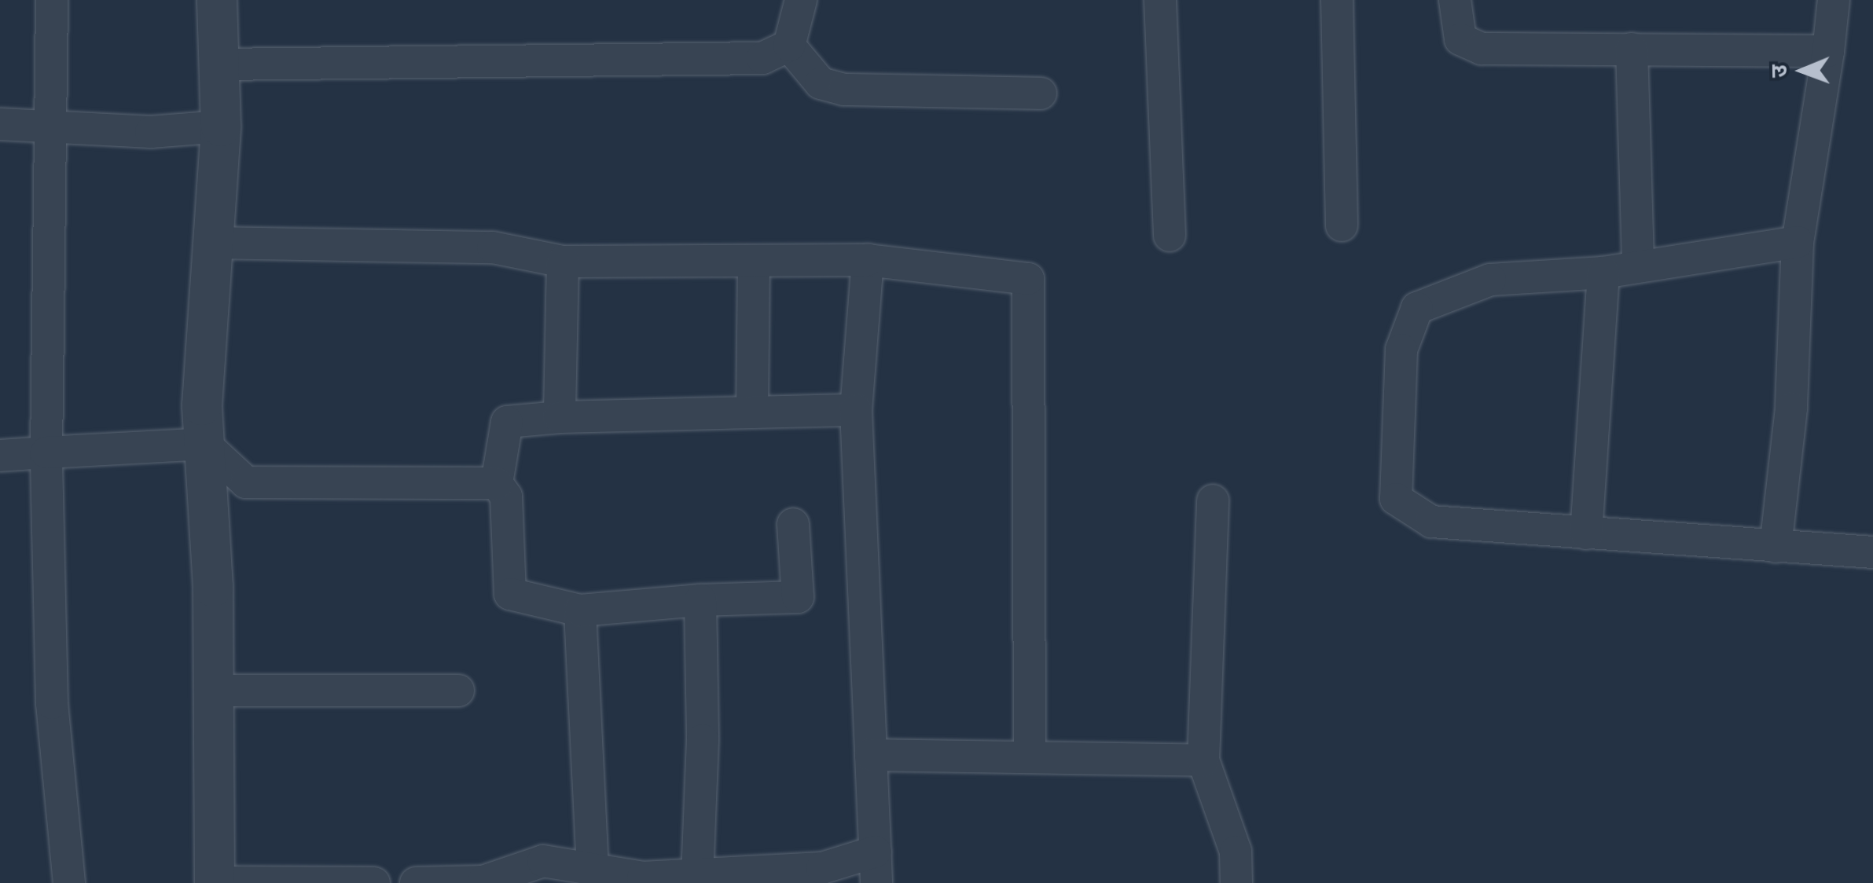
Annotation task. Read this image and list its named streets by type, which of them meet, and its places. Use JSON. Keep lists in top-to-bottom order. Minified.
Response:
{"north":"left"}
